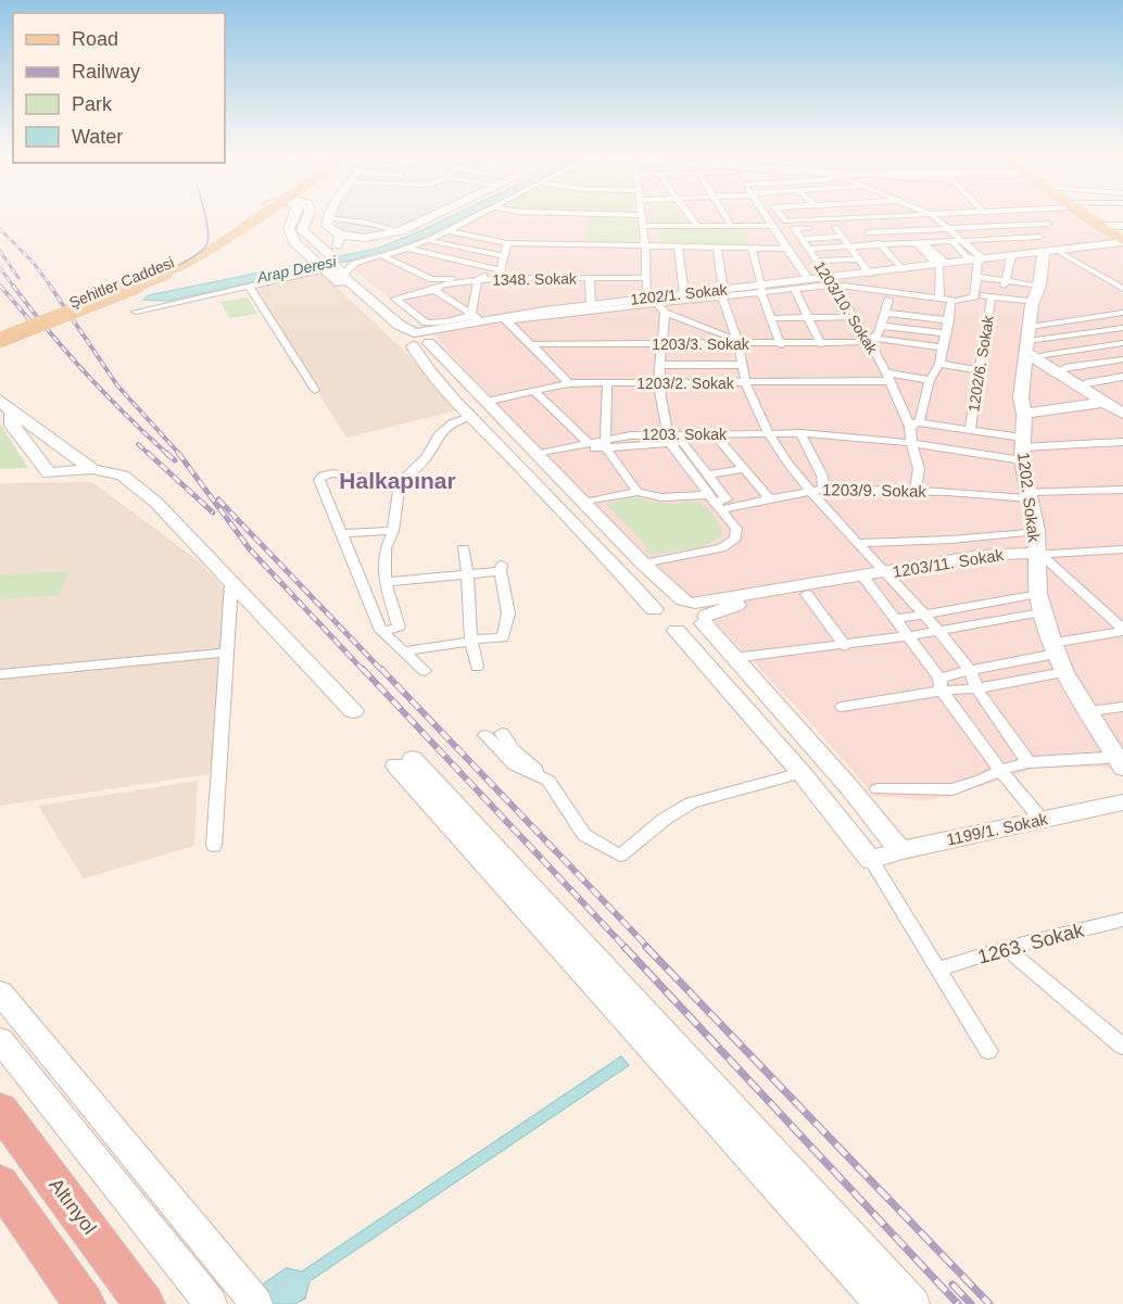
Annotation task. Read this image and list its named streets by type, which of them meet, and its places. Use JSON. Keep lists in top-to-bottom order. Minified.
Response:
{"streets":{"highway":["Altınyol"],"main road":["Şehitler Caddesi","1202/1. Sokak","1202. Sokak","1203/11. Sokak","1199/1. Sokak"],"street":["1348. Sokak","1203/10. Sokak","1203/3. Sokak","1202/6. Sokak","1203/2. Sokak","1203. Sokak","1203/9. Sokak","1263. Sokak"]},"crossings":[["1202/1. Sokak","1203/10. Sokak"],["1202/1. Sokak","1202/6. Sokak"],["1202/1. Sokak","1202. Sokak"],["1203/10. Sokak","1203/3. Sokak"],["1203/10. Sokak","1203/2. Sokak"],["1203/10. Sokak","1203. Sokak"],["1203/10. Sokak","1203/9. Sokak"],["1203. Sokak","1202. Sokak"],["1203/9. Sokak","1202. Sokak"],["1202. Sokak","1203/11. Sokak"]],"districts":["Halkapınar"],"water":["Arap Deresi"],"legend":["Road","Railway","Park","Water"]}
